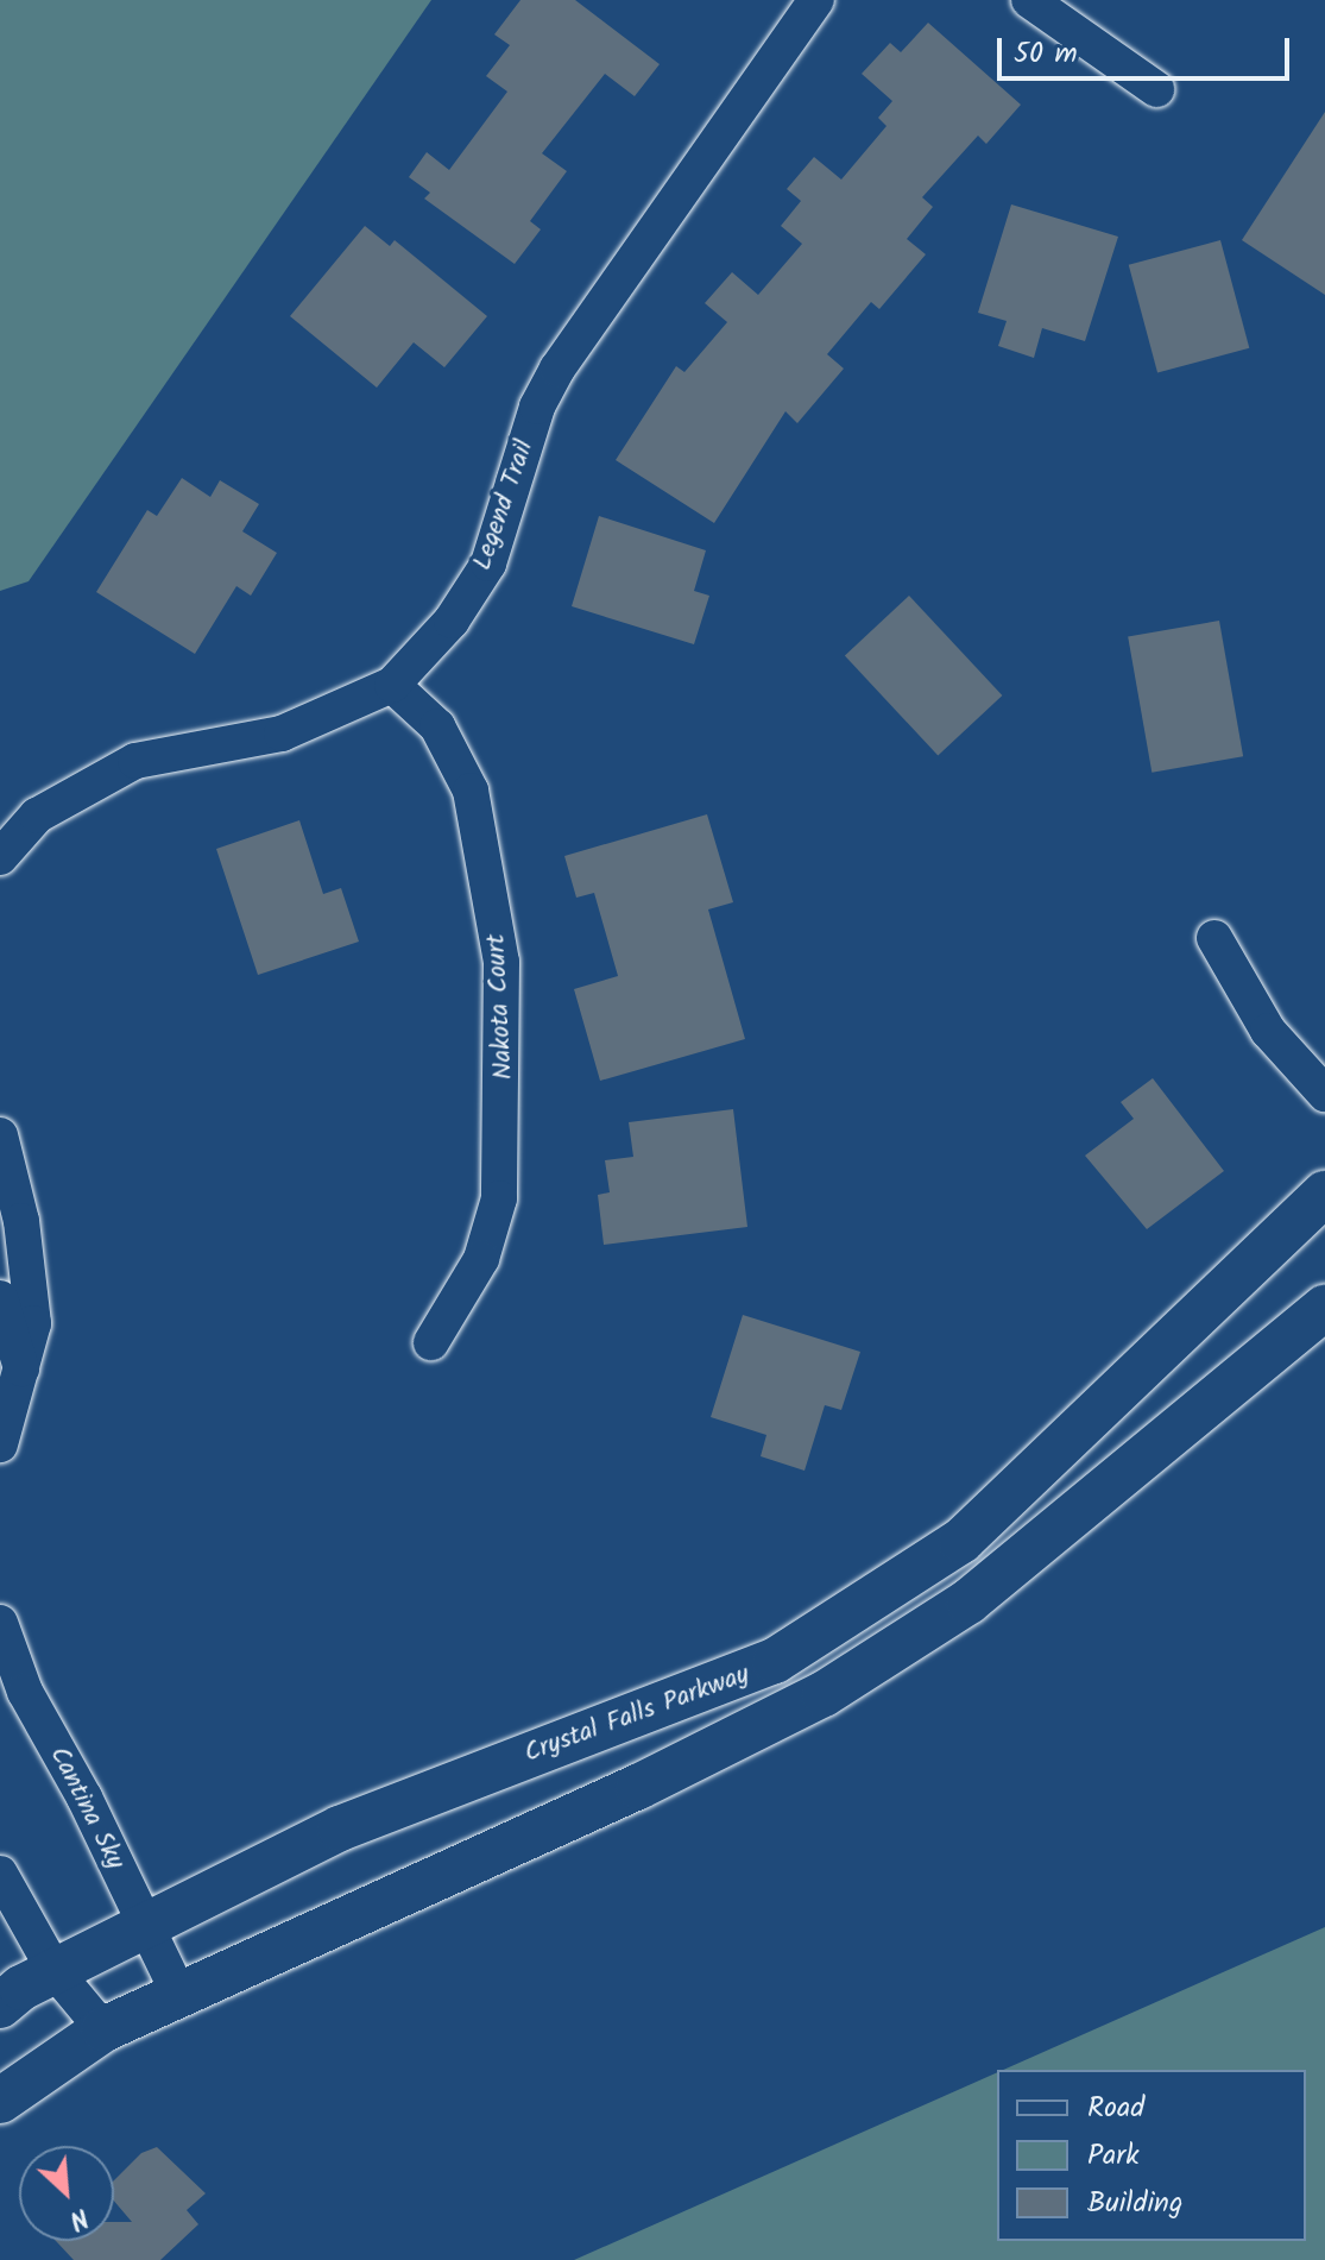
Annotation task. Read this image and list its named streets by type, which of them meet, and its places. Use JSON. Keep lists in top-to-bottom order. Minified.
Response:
{"streets":{"street":["Legend Trail","Nakota Court","Crystal Falls Parkway","Cantina Sky"]},"crossings":[["Legend Trail","Nakota Court"],["Crystal Falls Parkway","Cantina Sky"]],"legend":["Road","Park","Building"],"scale_bar":"50 m","north":"bottom right"}
